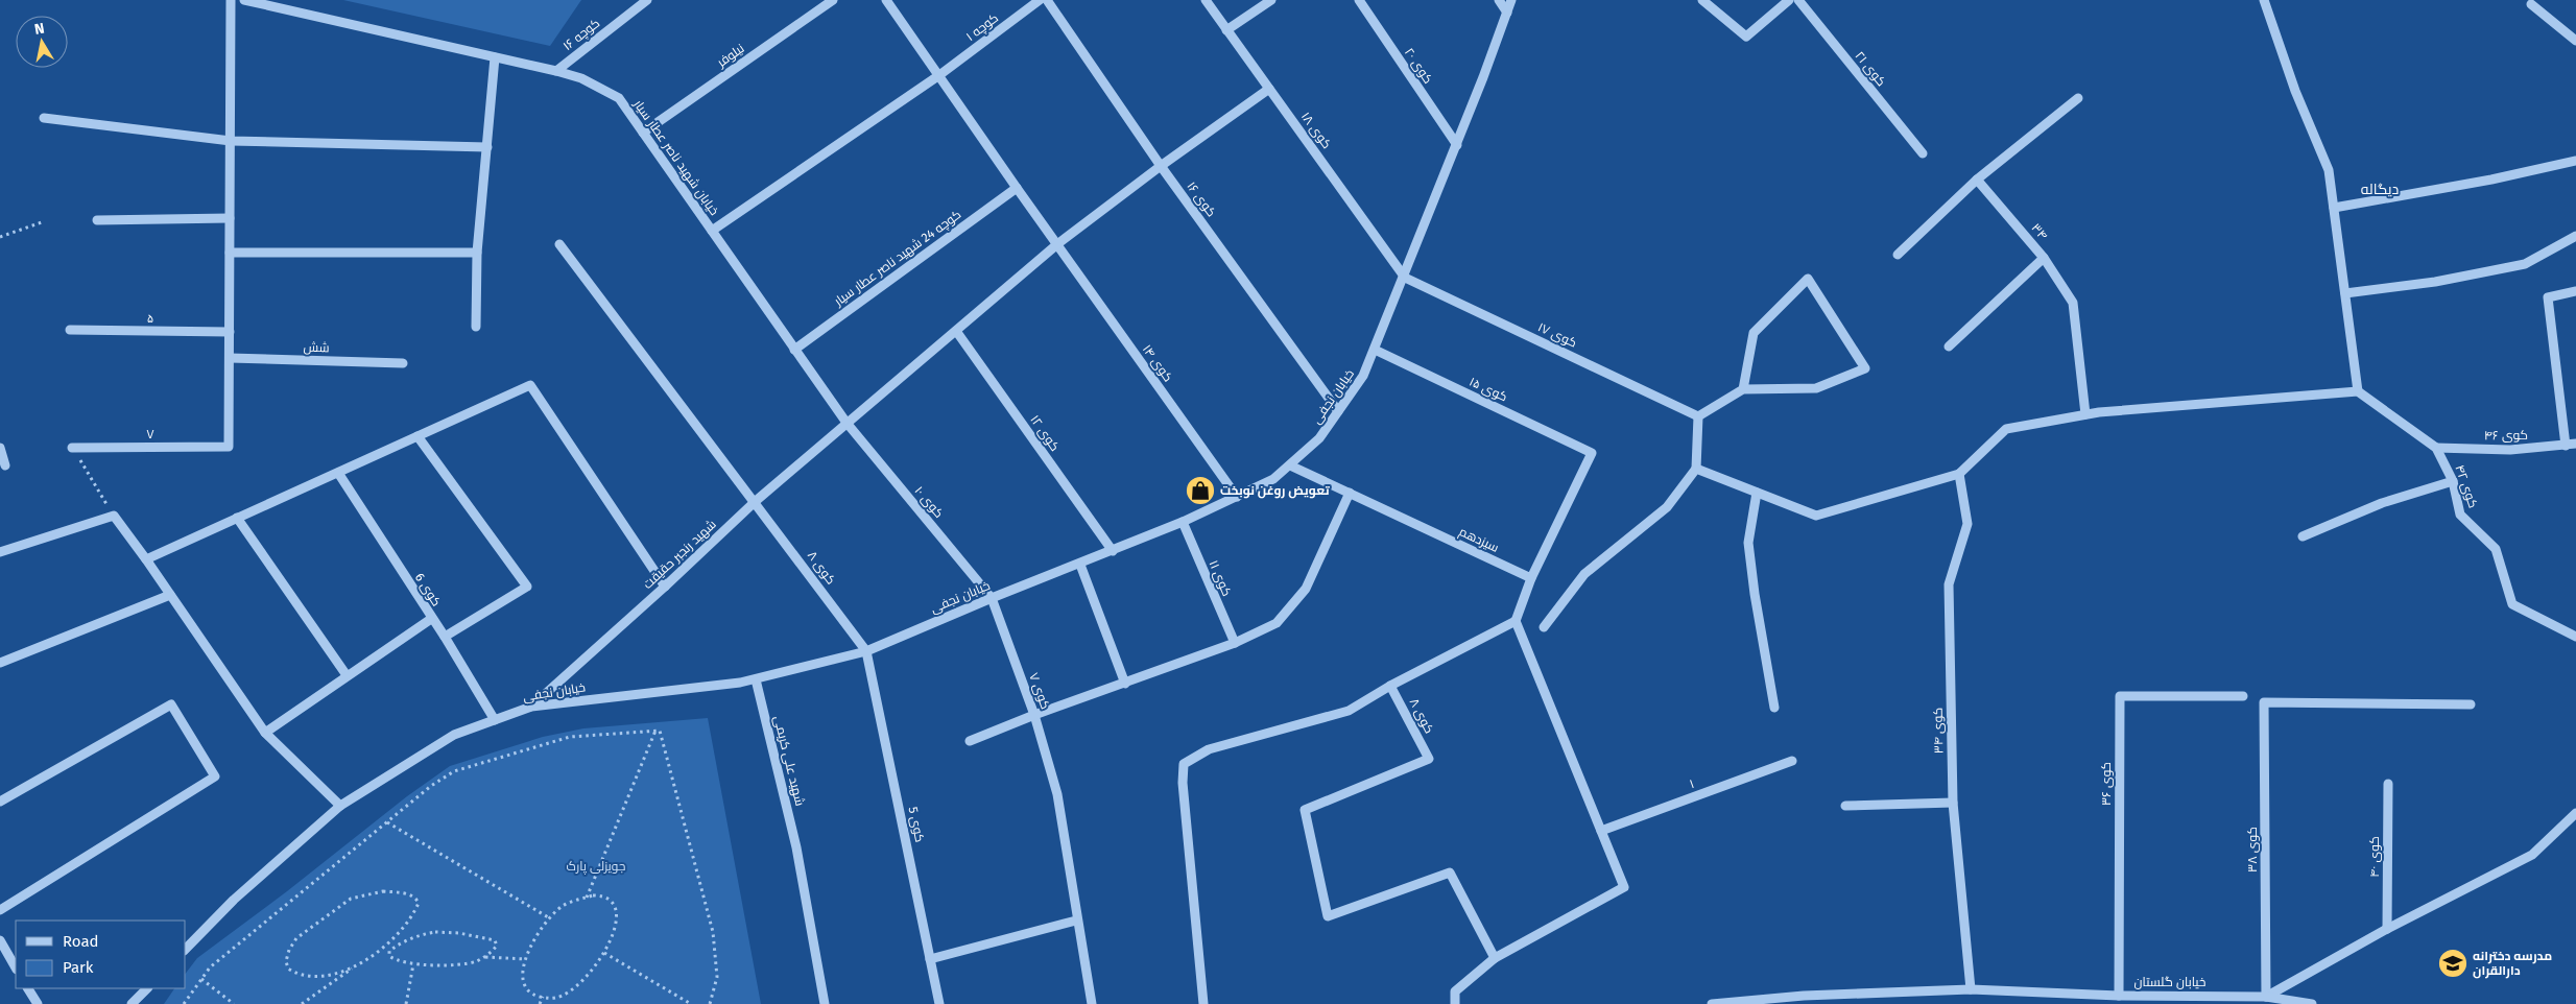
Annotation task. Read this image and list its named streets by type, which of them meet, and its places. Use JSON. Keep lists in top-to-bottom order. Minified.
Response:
{"streets":{"street":["کوچه ۱","کوچه ۱۶","نیلوفر","کوی ۲۰","کوی ۲۱","کوی ۱۸","خیابان شهید ناصر عطار سیار","کوی ۱۶","۳۴","کوچه 24 شهید ناصر عطار سیار","۵","کوی ۱۷","شش","کوی ۱۴","کوی ۱۵","خیابان نجفی","کوی ۱۲","۷","کوی ۴۶","کوی ۴۲","کوی ۱۰","سیزدهم","شهید رنجبر حقیقت","کوی ۸","کوی ۱۱","کوی 6","کوی ۷","کوی ۳۴","شهید علی کریمی","۱","کوی ۳۶","کوی 5","کوی ۳۸","کوی ۴۰","خیابان گلستان"]},"crossings":[["کوچه ۱","خیابان شهید ناصر عطار سیار"],["کوچه ۱","کوی ۱۴"],["کوچه ۱۶","خیابان شهید ناصر عطار سیار"],["نیلوفر","خیابان شهید ناصر عطار سیار"],["کوی ۲۰","خیابان نجفی"],["کوی ۱۸","کوی ۱۷"],["کوی ۱۸","خیابان نجفی"],["کوی ۱۸","شهید رنجبر حقیقت"],["خیابان شهید ناصر عطار سیار","کوچه 24 شهید ناصر عطار سیار"],["خیابان شهید ناصر عطار سیار","کوی ۱۰"],["خیابان شهید ناصر عطار سیار","شهید رنجبر حقیقت"],["کوی ۱۶","خیابان نجفی"],["کوی ۱۶","شهید رنجبر حقیقت"],["کوچه 24 شهید ناصر عطار سیار","کوی ۱۴"],["کوی ۱۷","خیابان نجفی"],["شش","۷"],["کوی ۱۴","خیابان نجفی"],["کوی ۱۴","شهید رنجبر حقیقت"],["کوی ۱۵","خیابان نجفی"],["کوی ۱۵","سیزدهم"],["خیابان نجفی","کوی ۱۲"],["خیابان نجفی","کوی ۱۰"],["خیابان نجفی","سیزدهم"],["خیابان نجفی","شهید رنجبر حقیقت"],["خیابان نجفی","کوی ۸"],["خیابان نجفی","کوی ۱۱"],["خیابان نجفی","کوی 6"],["خیابان نجفی","کوی ۷"],["خیابان نجفی","شهید علی کریمی"],["خیابان نجفی","کوی 5"],["کوی ۱۲","شهید رنجبر حقیقت"],["کوی ۴۶","کوی ۴۲"],["کوی ۱۰","شهید رنجبر حقیقت"],["کوی ۱۰","کوی ۷"],["شهید رنجبر حقیقت","کوی ۸"],["کوی ۸","کوی 5"],["کوی ۳۴","خیابان گلستان"],["کوی ۳۶","خیابان گلستان"],["کوی ۳۸","خیابان گلستان"],["کوی ۴۰","خیابان گلستان"]],"districts":["دیگاله"],"parks":["جویزلی پارک"],"places":{"shop":["تعویض روغن نوبخت"],"school or university":["مدرسه دخترانه دارالقران"]},"legend":["Road","Park"],"north":"top"}
